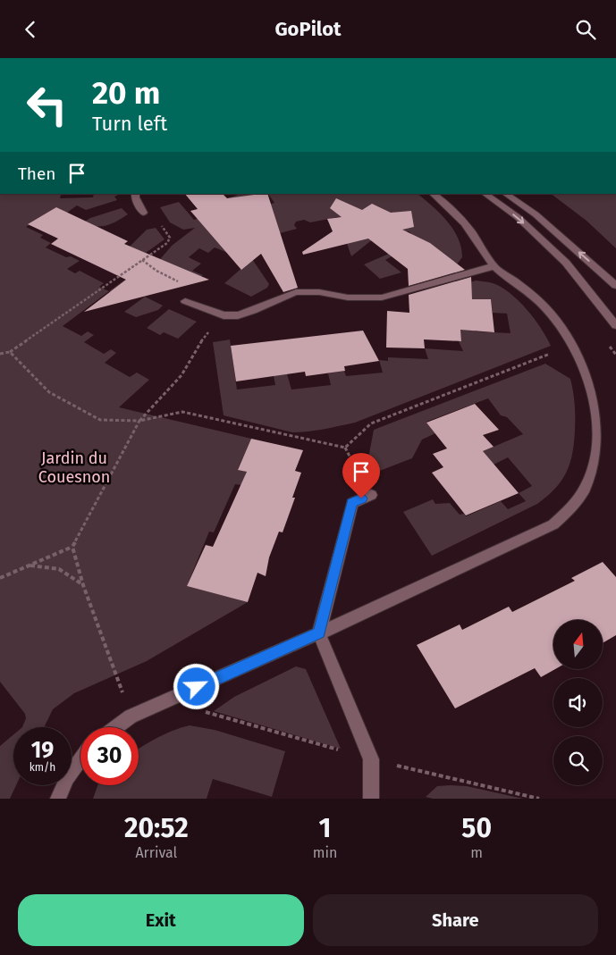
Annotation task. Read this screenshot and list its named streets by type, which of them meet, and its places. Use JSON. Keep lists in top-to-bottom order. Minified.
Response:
{"parks":["Jardin du Couesnon"],"north":"top","page":{"header":"GoPilot","turn":["20 m","Turn left"],"then":"Then","speed":"19 km/h","limit":"30","eta":["20:52","Arrival","1","min","50","m"],"buttons":["Exit","Share"]}}
